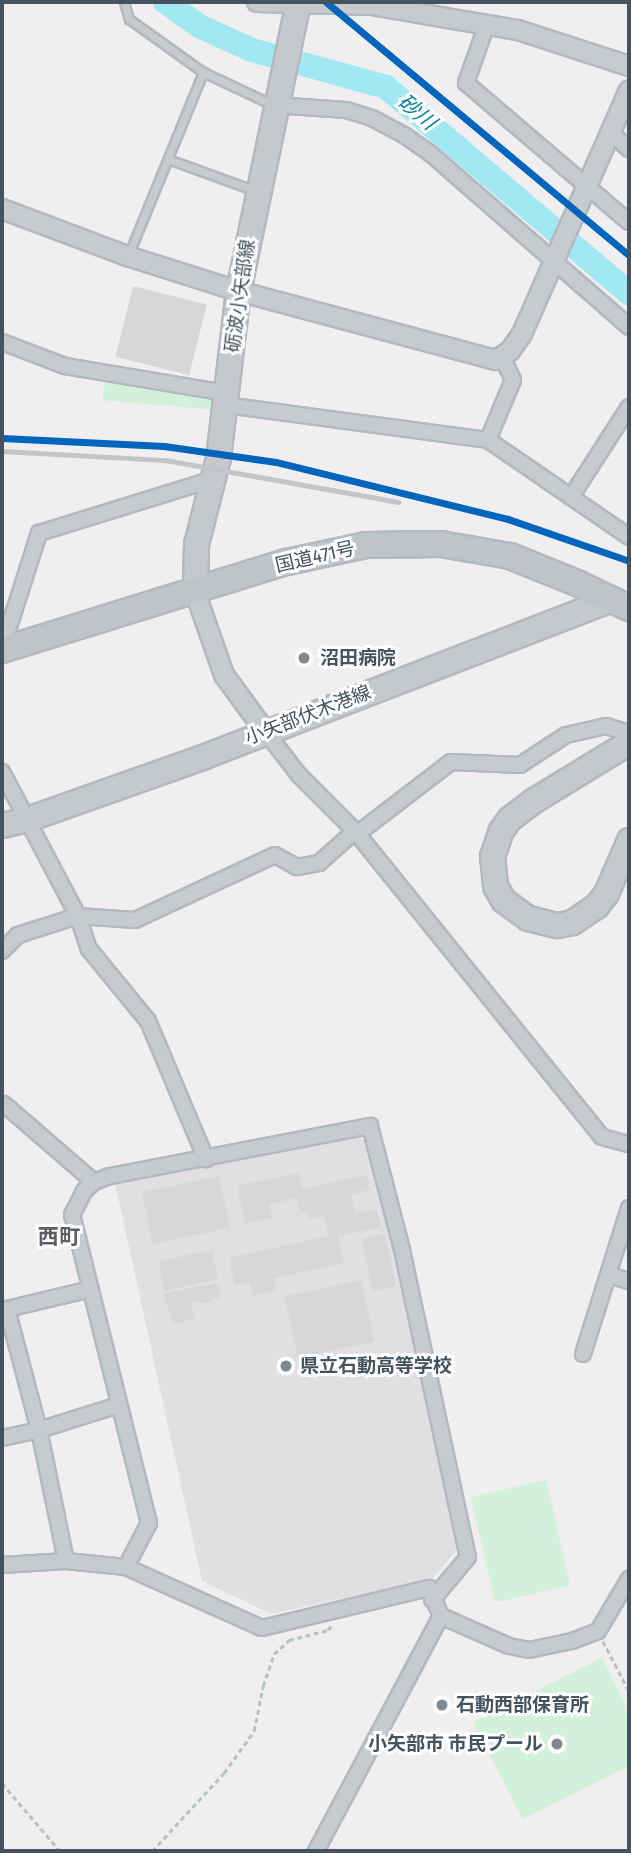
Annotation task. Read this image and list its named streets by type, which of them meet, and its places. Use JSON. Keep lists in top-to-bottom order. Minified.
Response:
{"streets":{"highway":["国道471号"],"main road":["砺波小矢部線","小矢部伏木港線"]},"crossings":[["砺波小矢部線","国道471号"],["国道471号","小矢部伏木港線"]],"districts":["西町"],"water":["砂川"],"places":["沼田病院","県立石動高等学校","石動西部保育所","小矢部市 市民プール"]}
